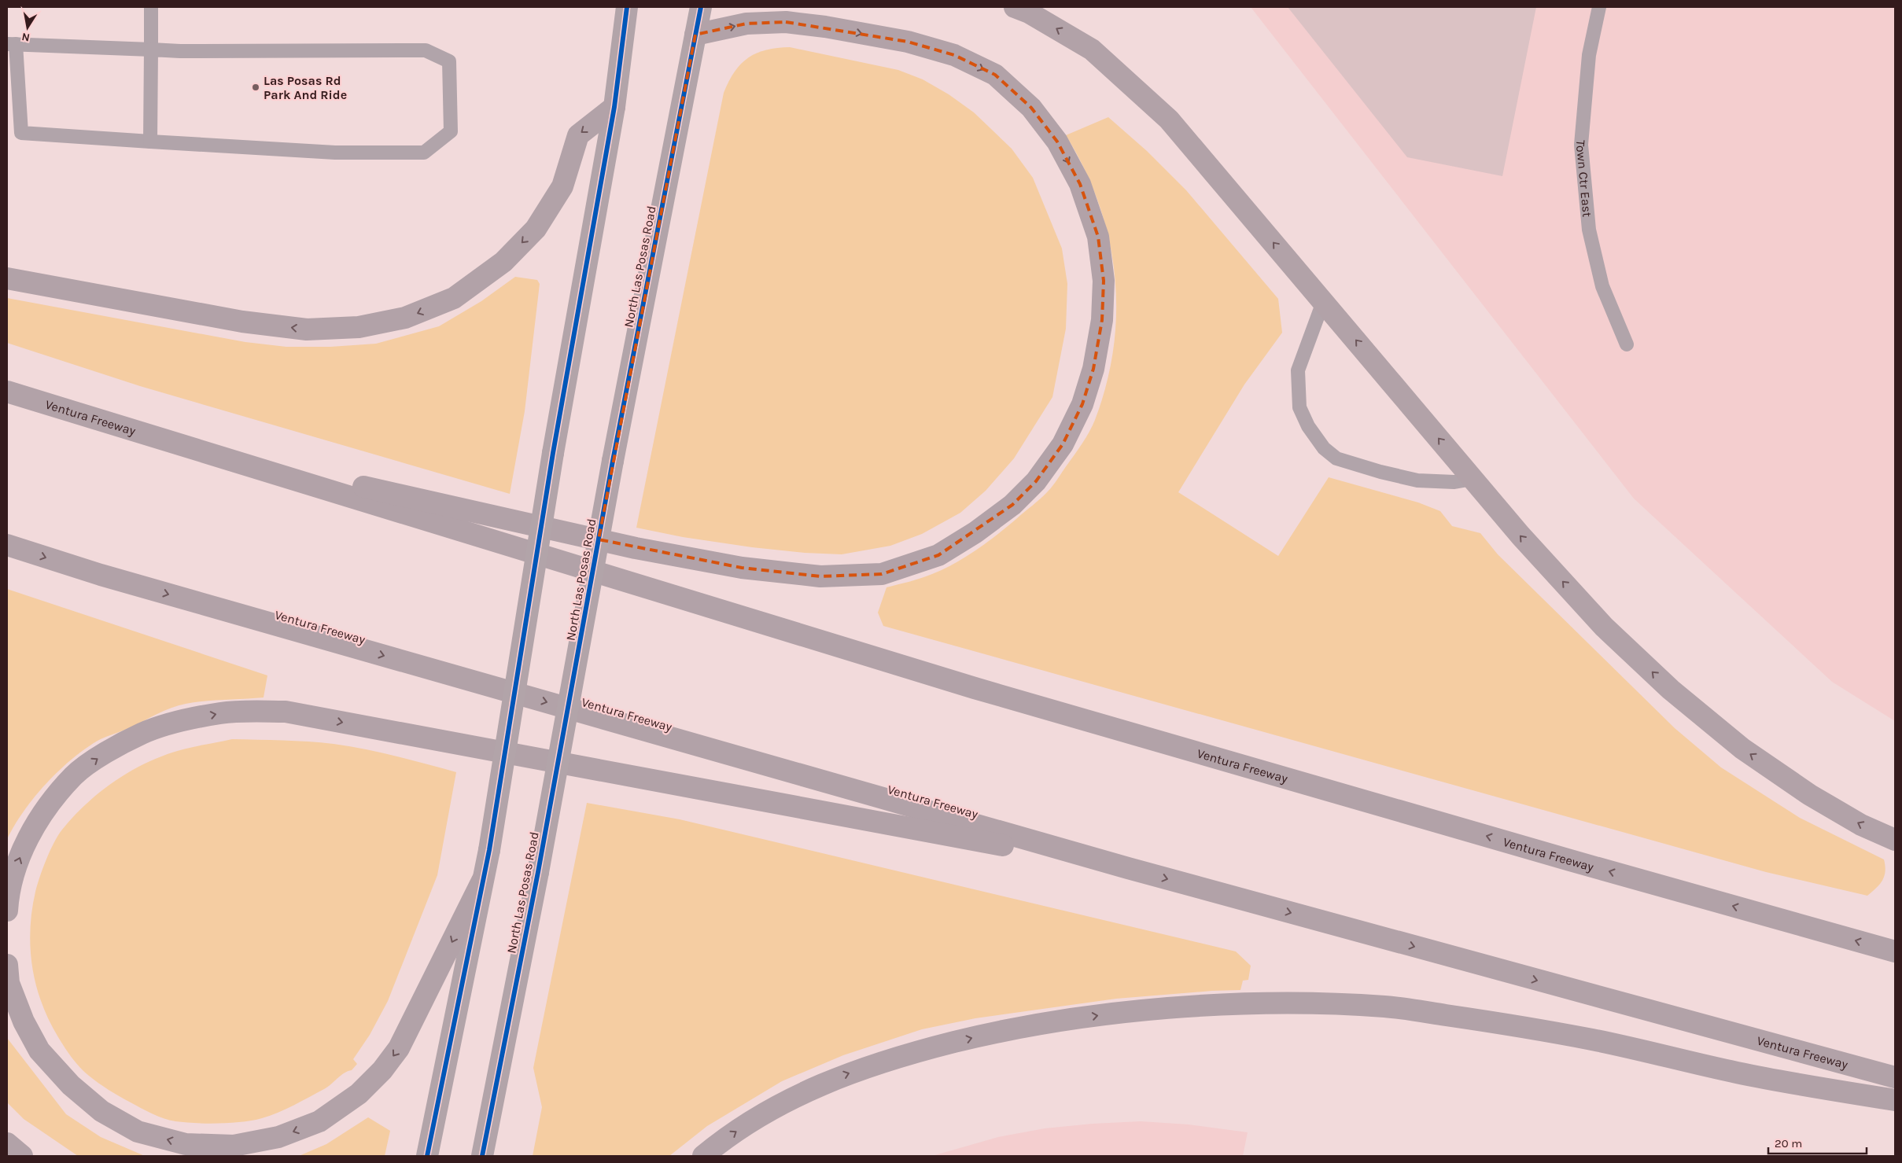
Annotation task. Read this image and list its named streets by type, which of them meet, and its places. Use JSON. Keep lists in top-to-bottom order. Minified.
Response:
{"streets":{"highway":["Ventura Freeway"],"main road":["North Las Posas Road"],"lane":["Town Ctr East"]},"places":["Las Posas Rd Park And Ride"],"scale_bar":"20 m","north":"bottom"}
